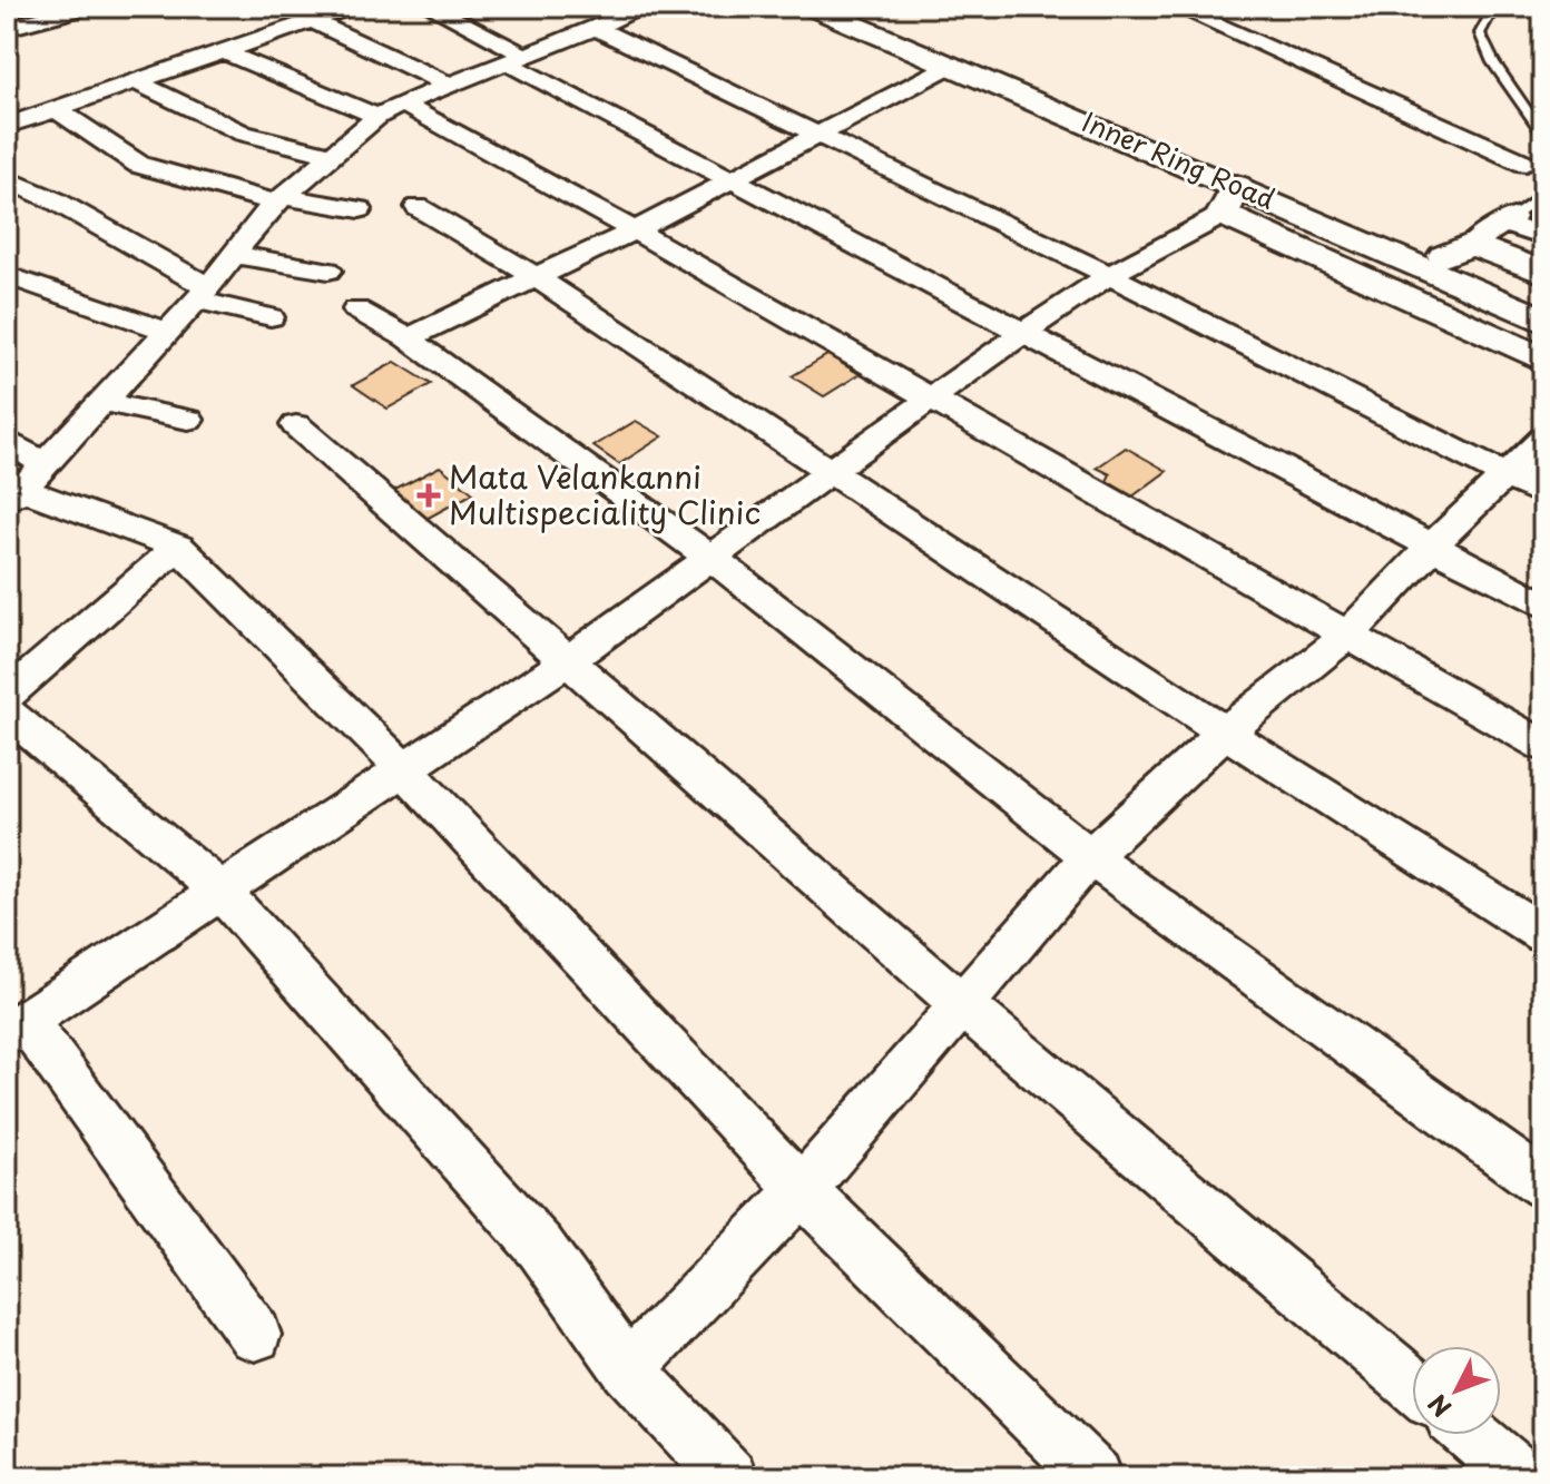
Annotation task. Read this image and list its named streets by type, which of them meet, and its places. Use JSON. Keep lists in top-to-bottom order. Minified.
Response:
{"streets":{"main road":["Inner Ring Road"]},"places":{"health":["Mata Velankanni Multispeciality Clinic"]},"north":"bottom left"}
